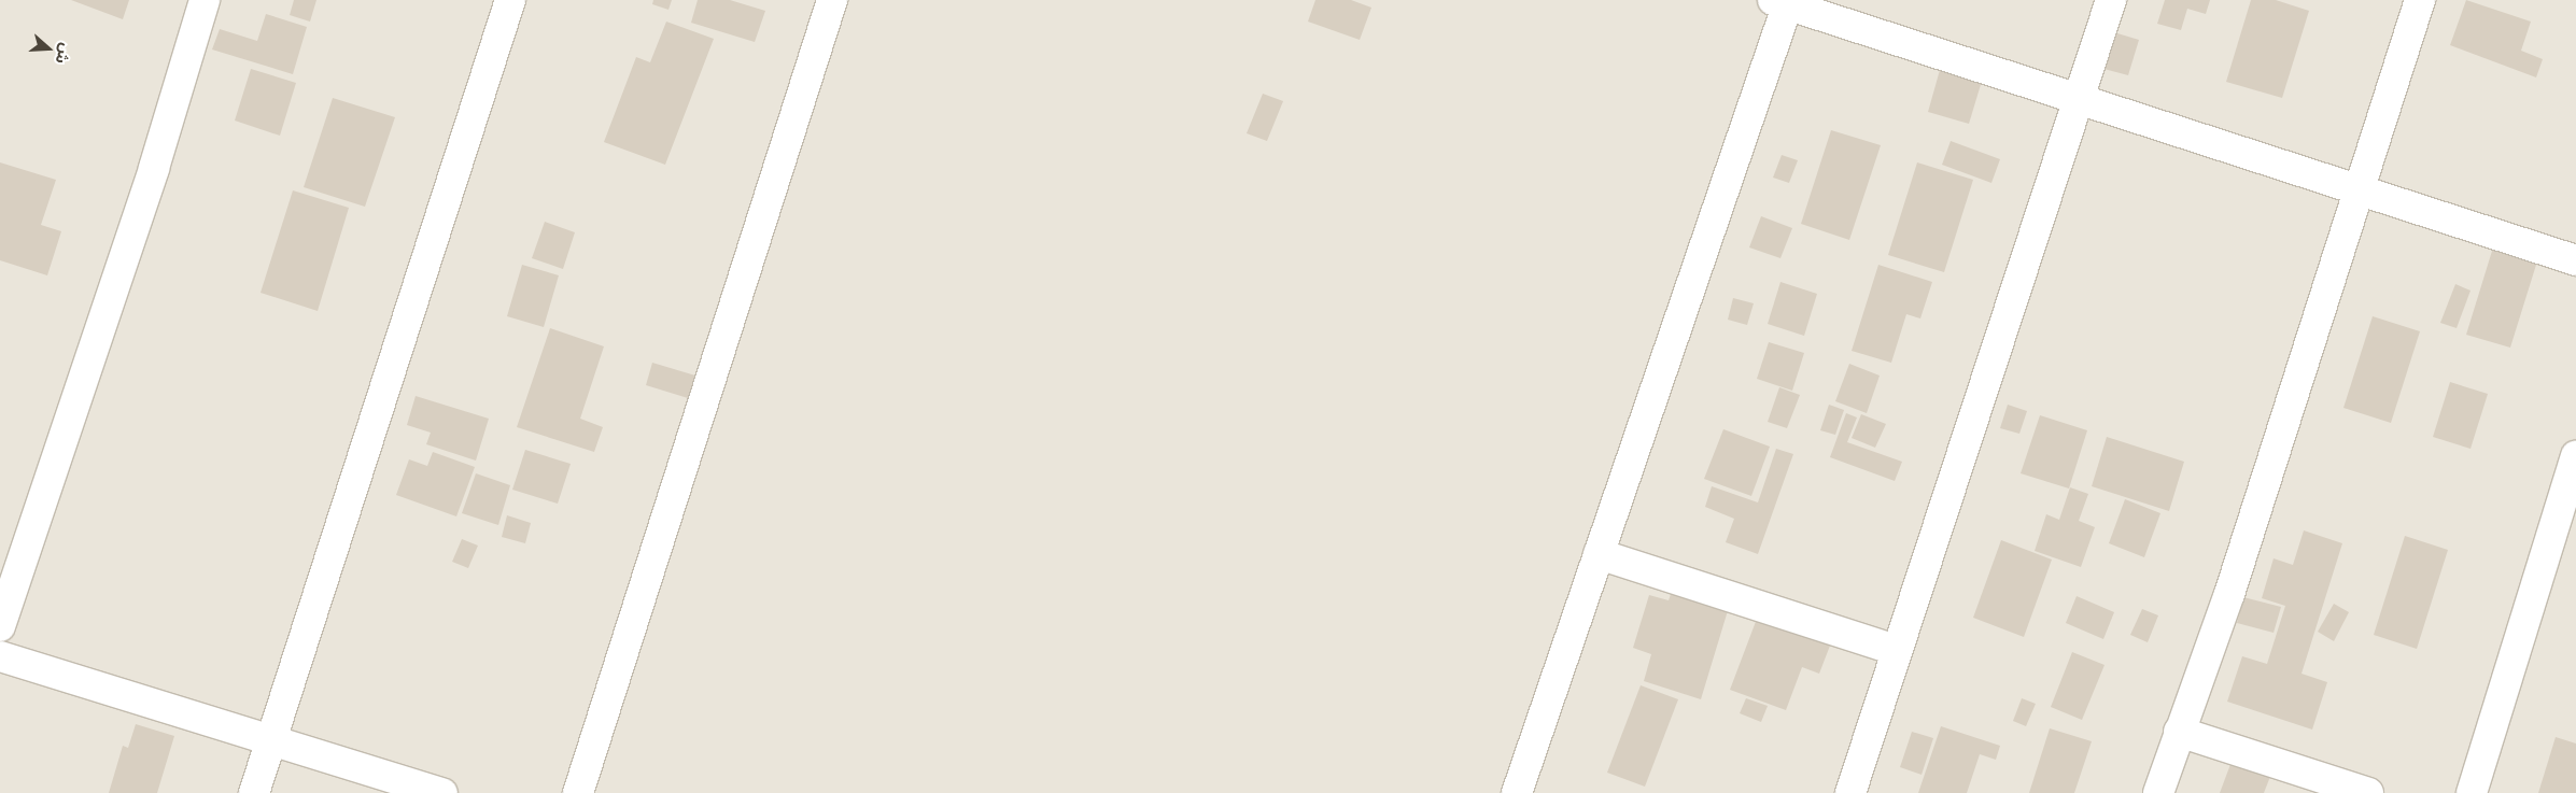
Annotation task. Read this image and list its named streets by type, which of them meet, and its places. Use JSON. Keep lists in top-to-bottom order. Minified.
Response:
{"north":"right"}
